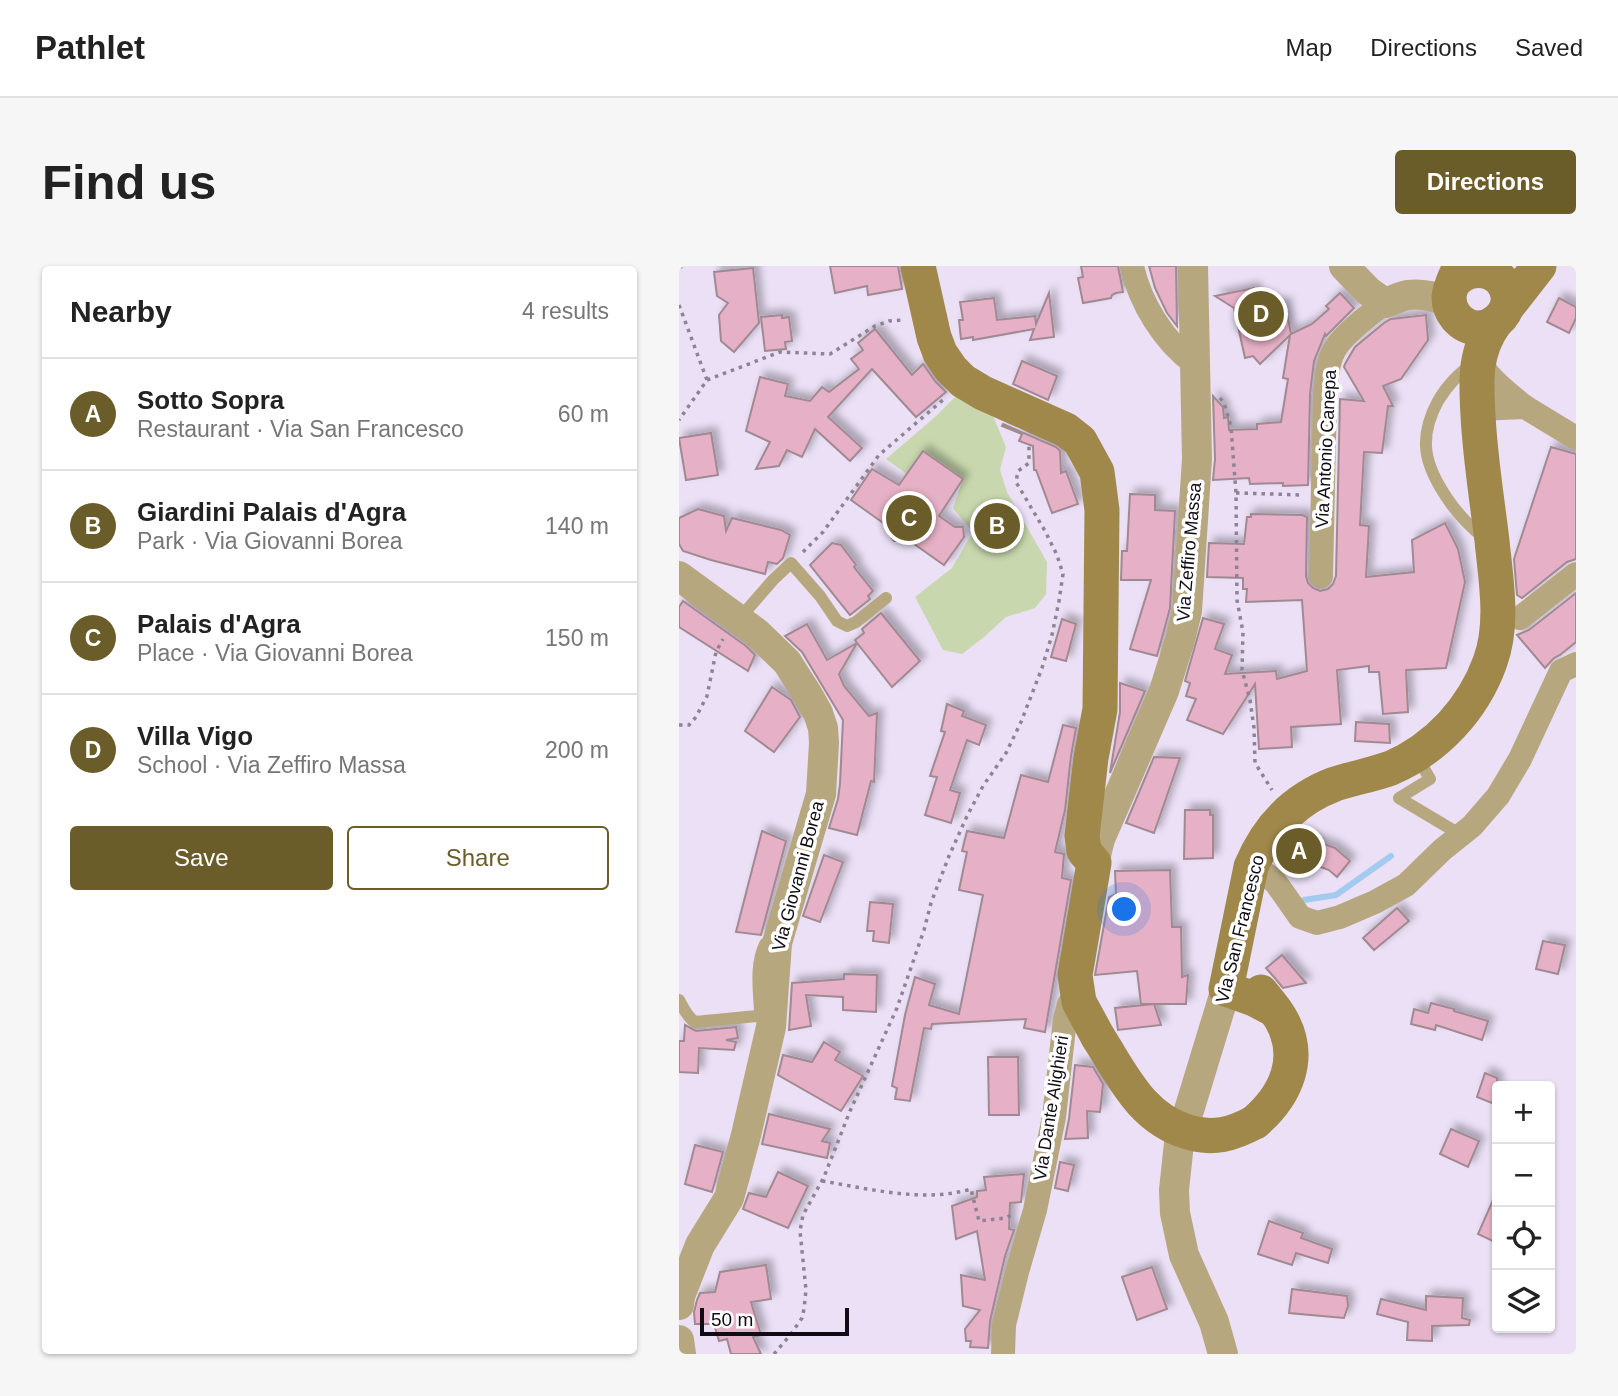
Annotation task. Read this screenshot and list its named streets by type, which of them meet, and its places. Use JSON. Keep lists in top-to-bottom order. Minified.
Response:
{"streets":{"main road":["Via San Francesco","Via Dante Alighieri"],"street":["Via Antonio Canepa","Via Zeffiro Massa","Via Giovanni Borea"]},"crossings":[["Via Zeffiro Massa","Via Dante Alighieri"]],"scale_bar":"50 m","page":{"header":"Pathlet","nav":["Map","Directions","Saved"],"buttons":["Directions",["Save","Share"]],"title":"Find us","heading":["Nearby","4 results"],"pins":["D","C","B","A"],"list":[{"mark":"A","name":"Sotto Sopra","note":"Restaurant · Via San Francesco","value":"60 m"},{"mark":"B","name":"Giardini Palais d'Agra","note":"Park · Via Giovanni Borea","value":"140 m"},{"mark":"C","name":"Palais d'Agra","note":"Place · Via Giovanni Borea","value":"150 m"},{"mark":"D","name":"Villa Vigo","note":"School · Via Zeffiro Massa","value":"200 m"}],"map_buttons":["+","−"],"scale":"50 m"}}
